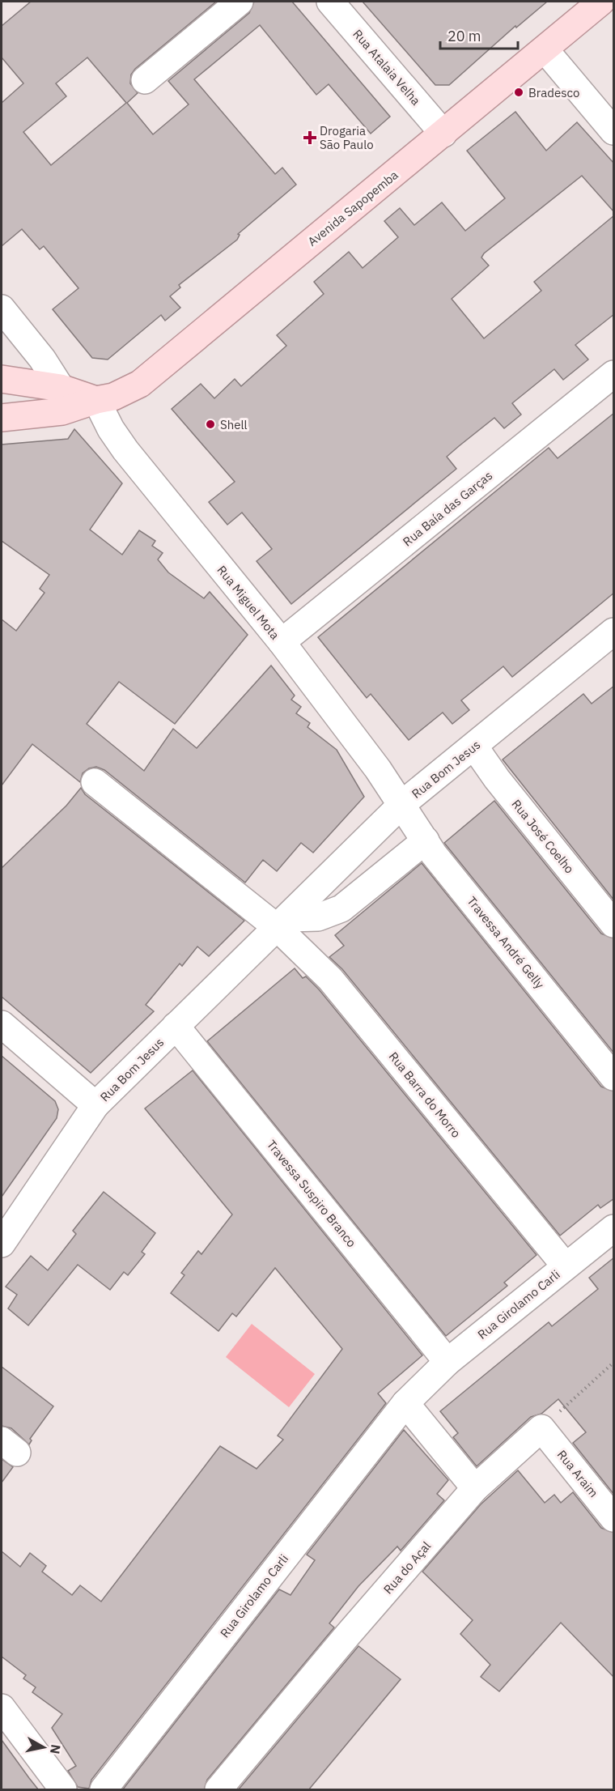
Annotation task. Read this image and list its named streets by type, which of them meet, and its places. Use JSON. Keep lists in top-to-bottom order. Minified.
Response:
{"streets":{"main road":["Avenida Sapopemba"],"street":["Rua Atalaia Velha","Rua Baía das Garças","Rua Miguel Mota","Rua Bom Jesus","Rua José Coelho","Travessa André Gelly","Rua Barra do Morro","Travessa Suspiro Branco","Rua Girolamo Carli","Rua Araim","Rua do Açal"]},"crossings":[["Rua Atalaia Velha","Avenida Sapopemba"],["Avenida Sapopemba","Rua Miguel Mota"],["Rua Baía das Garças","Rua Miguel Mota"],["Rua Miguel Mota","Rua Bom Jesus"],["Rua Miguel Mota","Travessa André Gelly"],["Rua Bom Jesus","Rua José Coelho"],["Rua Bom Jesus","Travessa André Gelly"],["Rua Bom Jesus","Rua Barra do Morro"],["Rua Bom Jesus","Travessa Suspiro Branco"],["Rua Barra do Morro","Rua Girolamo Carli"],["Travessa Suspiro Branco","Rua Girolamo Carli"],["Rua Araim","Rua do Açal"]],"places":{"other":["Bradesco","Shell"],"health":["Drogaria São Paulo"]},"scale_bar":"20 m","north":"right"}
